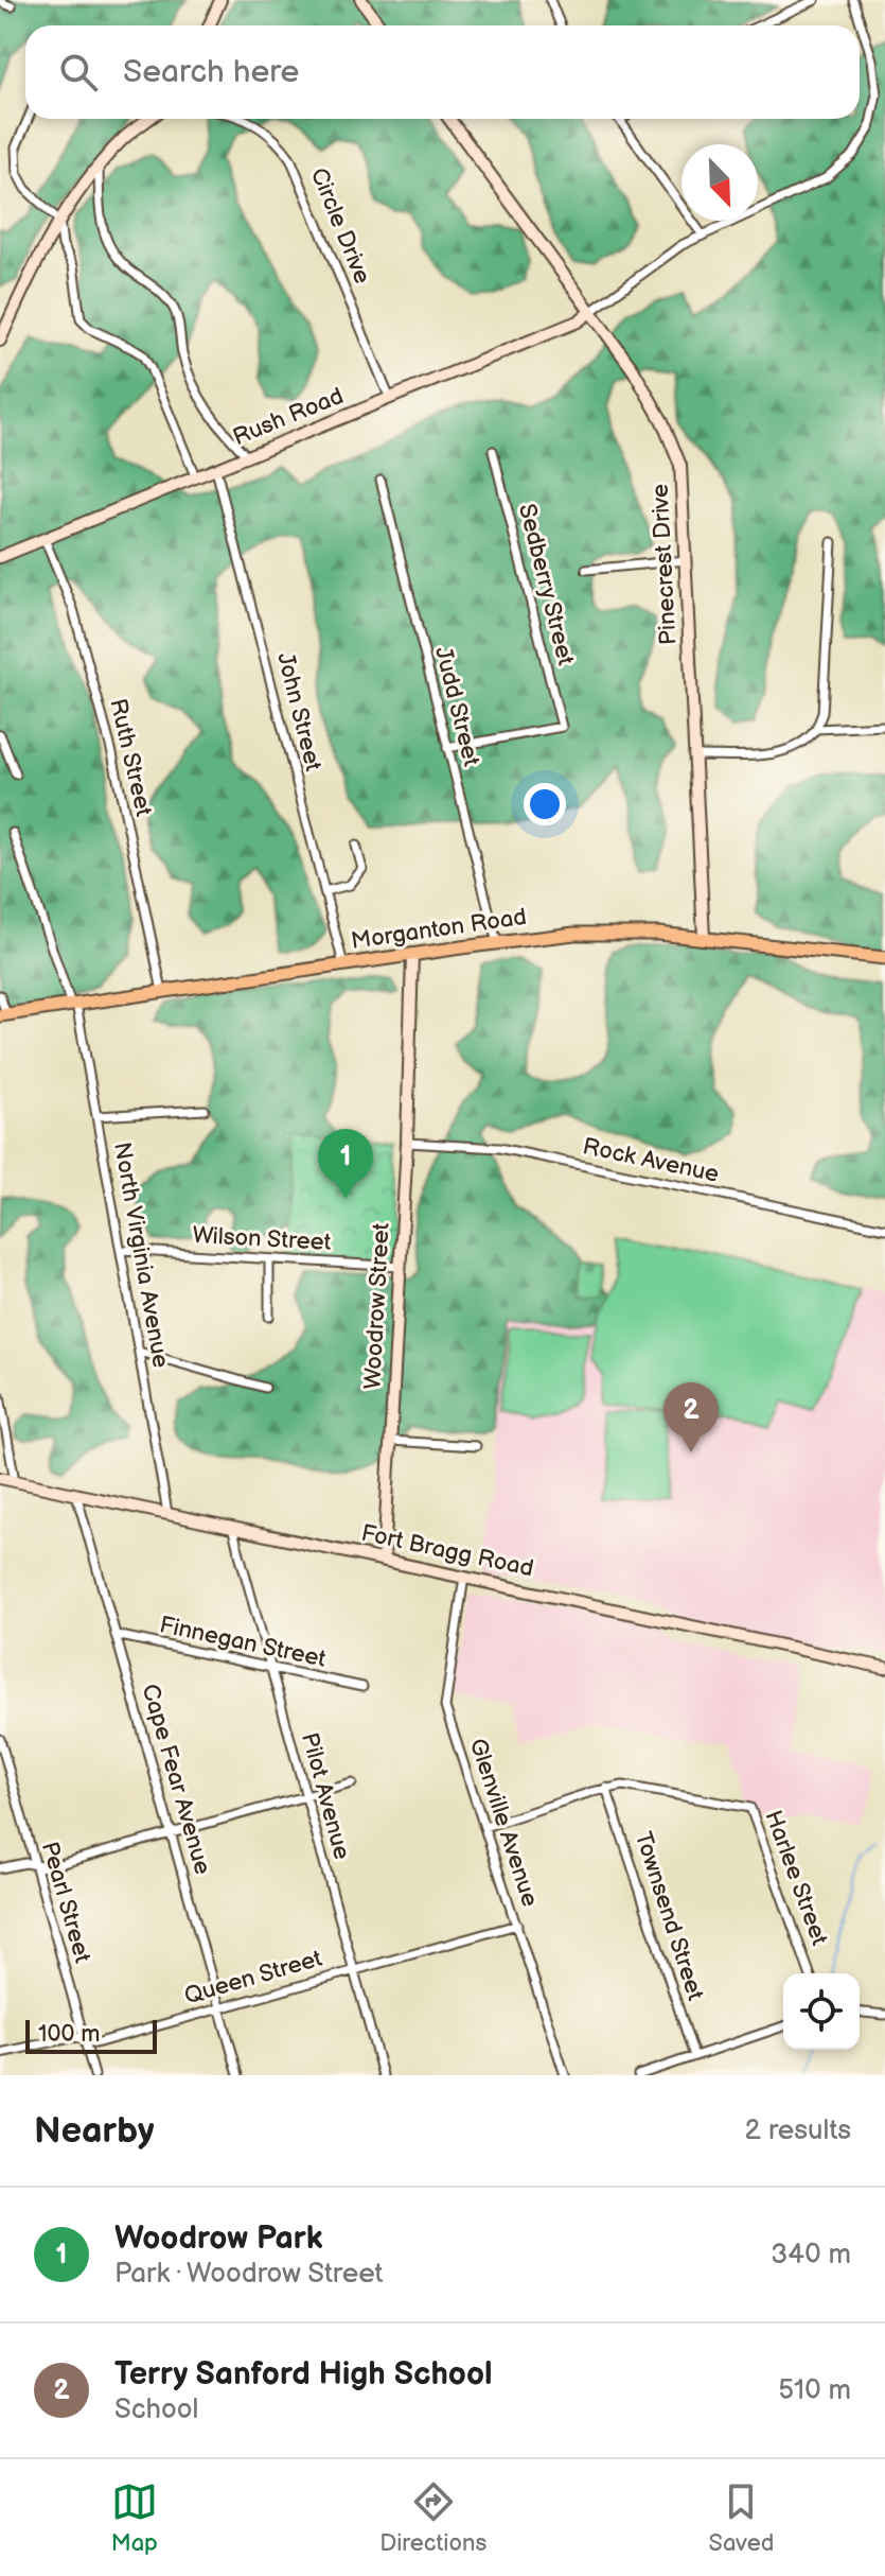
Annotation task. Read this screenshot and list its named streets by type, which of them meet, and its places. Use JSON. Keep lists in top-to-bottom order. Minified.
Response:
{"streets":{"main road":["Morganton Road"],"street":["Circle Drive","Rush Road","Pinecrest Drive","Sedberry Street","Judd Street","John Street","Ruth Street","Rock Avenue","Wilson Street","North Virginia Avenue","Woodrow Street","Fort Bragg Road","Finnegan Street","Cape Fear Avenue","Pilot Avenue","Glenville Avenue","Harlee Street","Pearl Street","Townsend Street","Queen Street"]},"crossings":[["Circle Drive","Rush Road"],["Rush Road","Pinecrest Drive"],["Rush Road","John Street"],["Rush Road","Ruth Street"],["Pinecrest Drive","Morganton Road"],["Sedberry Street","Judd Street"],["Judd Street","Morganton Road"],["John Street","Morganton Road"],["Ruth Street","Morganton Road"],["Morganton Road","North Virginia Avenue"],["Morganton Road","Woodrow Street"],["Rock Avenue","Woodrow Street"],["Wilson Street","North Virginia Avenue"],["Wilson Street","Woodrow Street"],["North Virginia Avenue","Fort Bragg Road"],["Woodrow Street","Fort Bragg Road"],["Fort Bragg Road","Cape Fear Avenue"],["Fort Bragg Road","Pilot Avenue"],["Fort Bragg Road","Glenville Avenue"],["Finnegan Street","Cape Fear Avenue"],["Finnegan Street","Pilot Avenue"],["Cape Fear Avenue","Queen Street"],["Pilot Avenue","Queen Street"],["Glenville Avenue","Harlee Street"],["Glenville Avenue","Queen Street"],["Harlee Street","Townsend Street"],["Pearl Street","Queen Street"]],"scale_bar":"100 m","north":"bottom right","page":{"search":"Search here","pins":["1","2"],"scale":"100 m","heading":["Nearby","2 results"],"list":[{"mark":"1","name":"Woodrow Park","note":"Park · Woodrow Street","value":"340 m"},{"mark":"2","name":"Terry Sanford High School","note":"School","value":"510 m"}],"nav":["Map","Directions","Saved"]}}
